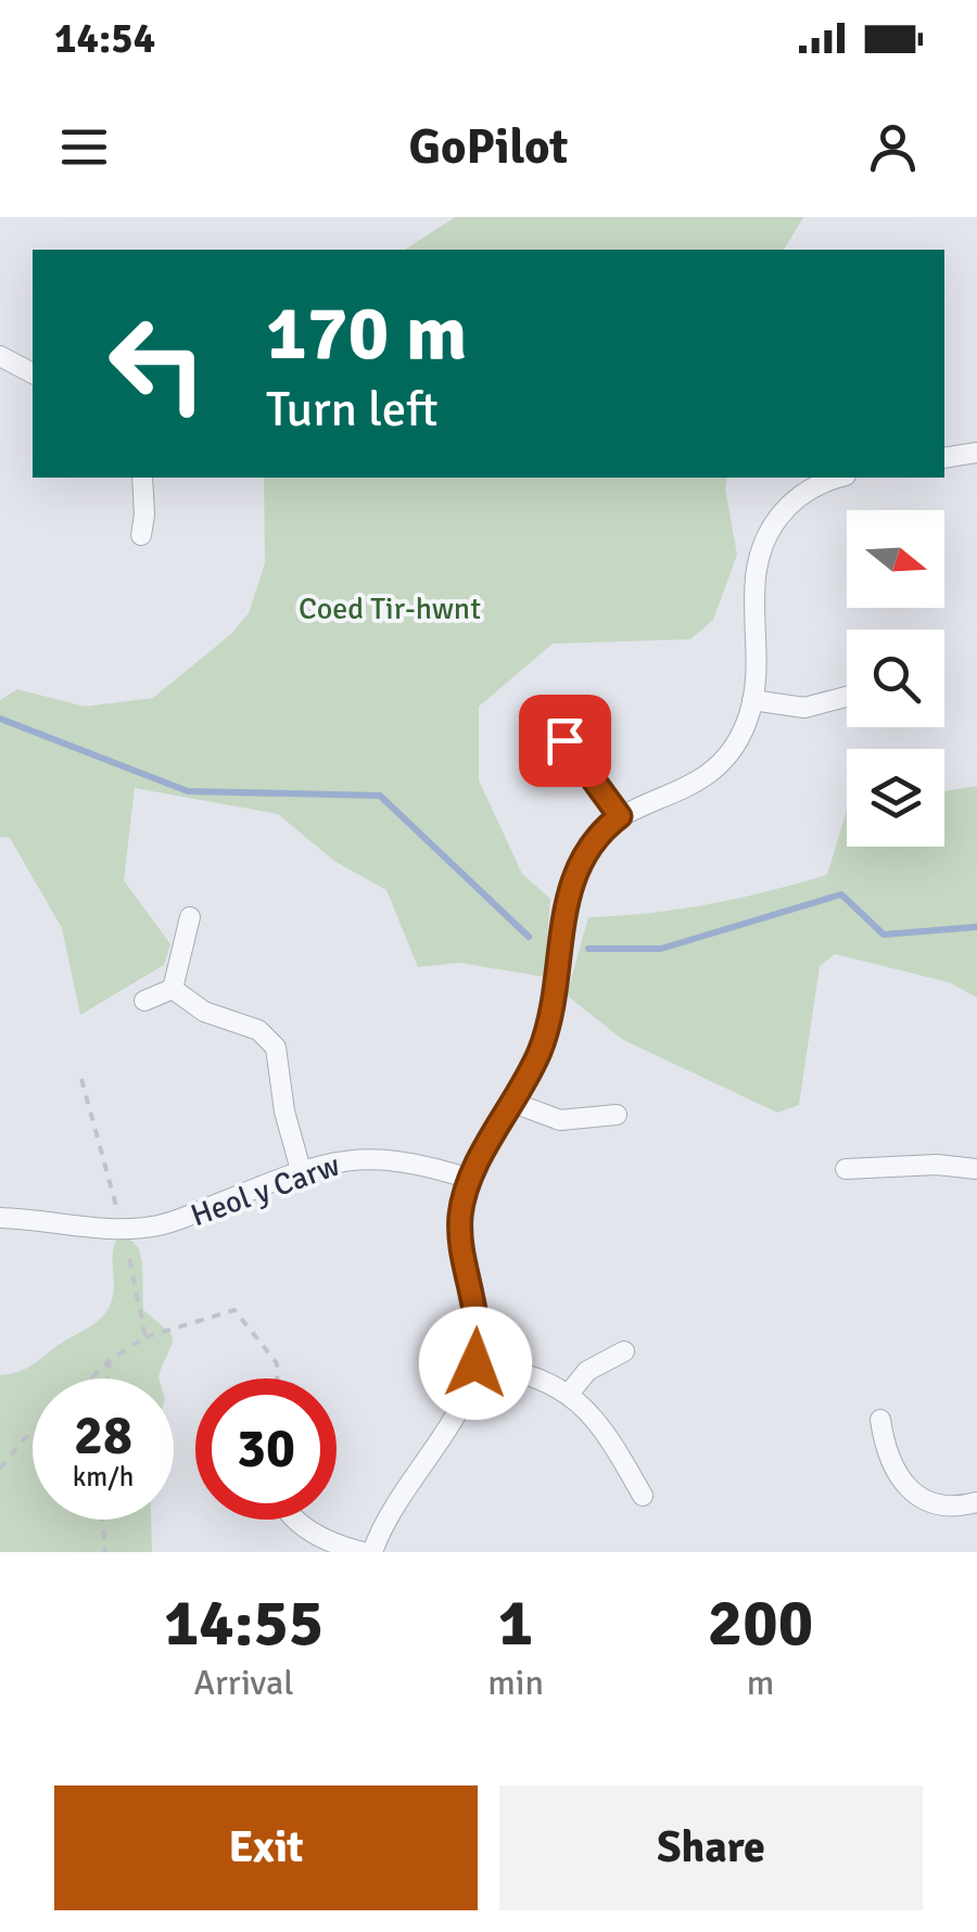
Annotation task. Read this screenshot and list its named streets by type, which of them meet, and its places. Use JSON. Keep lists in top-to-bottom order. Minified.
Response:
{"streets":{"street":["Heol y Carw"]},"parks":["Coed Tir-hwnt"],"north":"right","page":{"status":"14:54","header":"GoPilot","turn":["170 m","Turn left"],"speed":"28 km/h","limit":"30","eta":["14:55","Arrival","1","min","200","m"],"buttons":["Exit","Share"]}}
